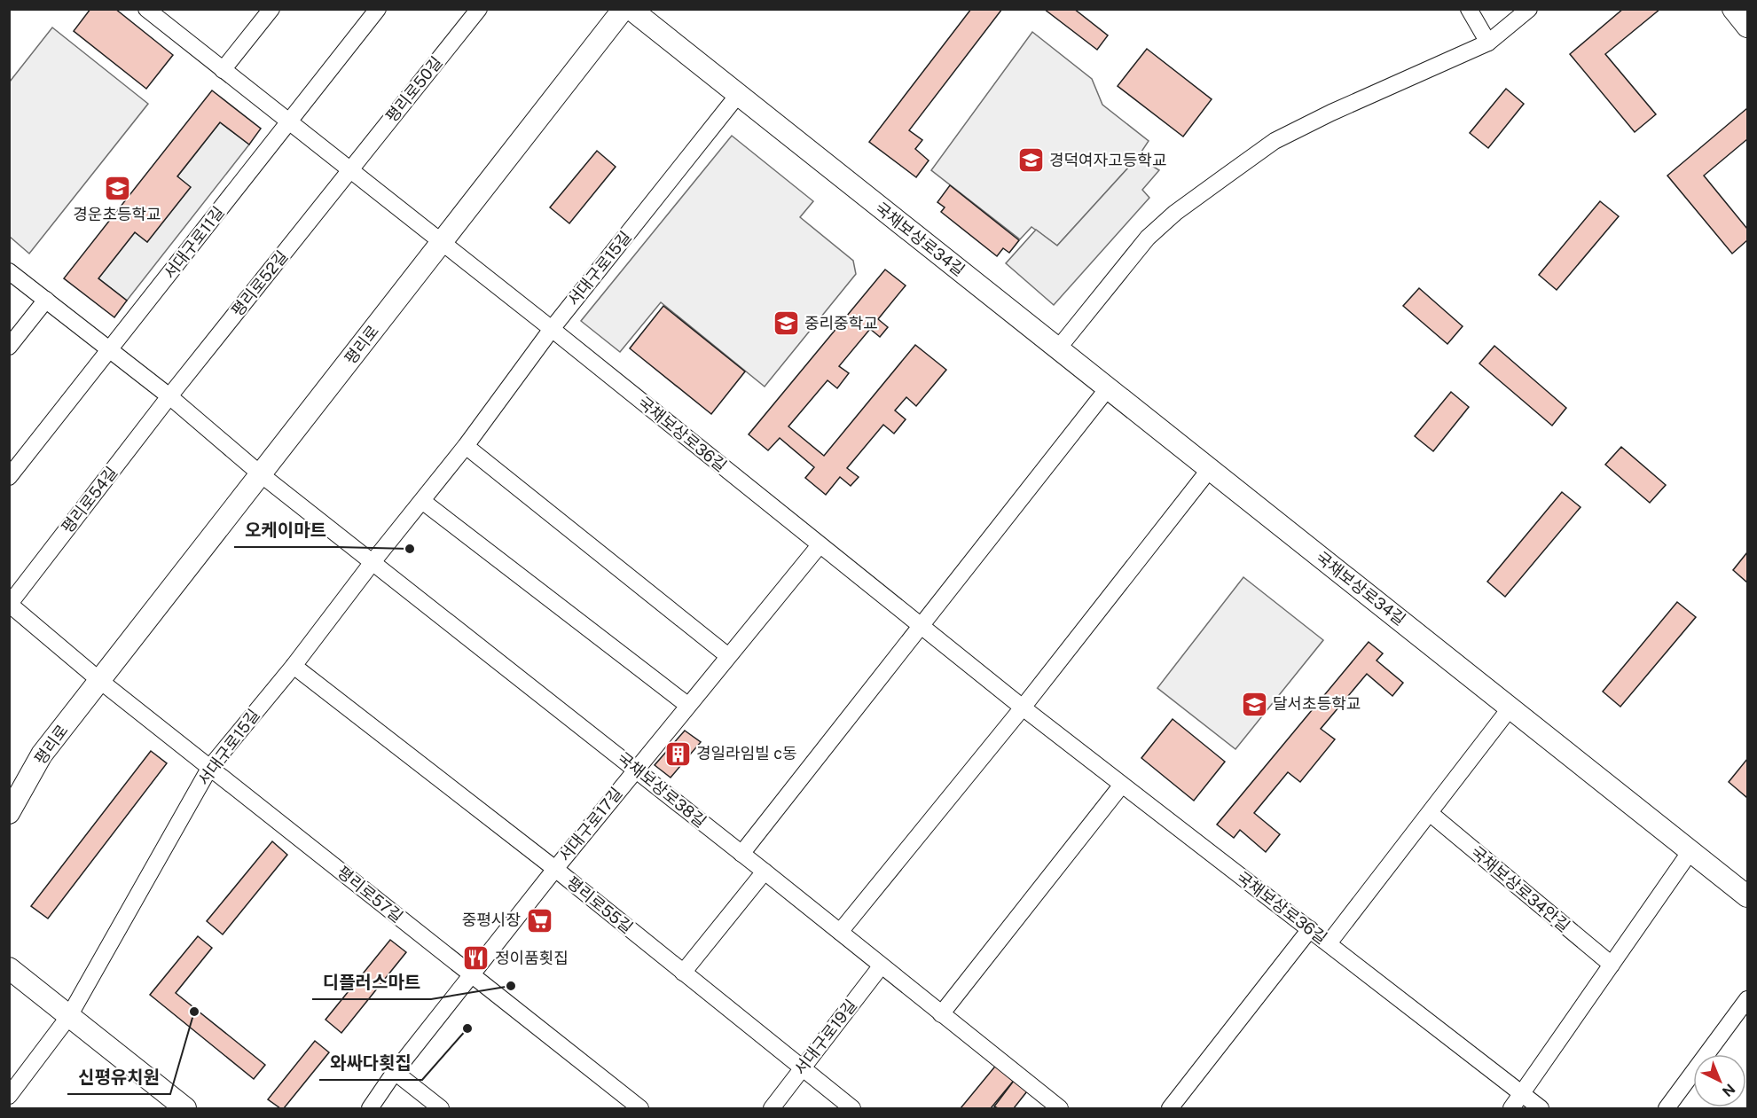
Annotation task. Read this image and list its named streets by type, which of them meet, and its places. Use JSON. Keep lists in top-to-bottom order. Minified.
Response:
{"streets":{"main road":["국채보상로34길","평리로"],"street":["평리로50길","서대구로11길","서대구로15길","평리로52길","국채보상로36길","평리로54길","국채보상로38길","서대구로17길","국채보상로34안길","평리로57길","평리로55길","서대구로19길"]},"crossings":[["평리로50길","평리로52길"],["국채보상로34길","서대구로15길"],["서대구로15길","국채보상로36길"],["서대구로15길","국채보상로38길"],["서대구로15길","평리로57길"],["서대구로15길","평리로55길"],["평리로52길","평리로54길"],["평리로","국채보상로36길"],["평리로","국채보상로38길"],["평리로","평리로57길"],["국채보상로36길","서대구로17길"],["국채보상로38길","서대구로17길"],["국채보상로38길","서대구로19길"],["서대구로17길","평리로57길"],["서대구로17길","평리로55길"],["평리로55길","서대구로19길"]],"places":{"school or university":["경덕여자고등학교","경운초등학교","중리중학교","달서초등학교"],"other":["오케이마트","디플러스마트","신평유치원","와싸다횟집"],"building":["경일라임빌 c동"],"supermarket":["중평시장"],"restaurant":["정이품횟집"]},"north":"bottom right"}
